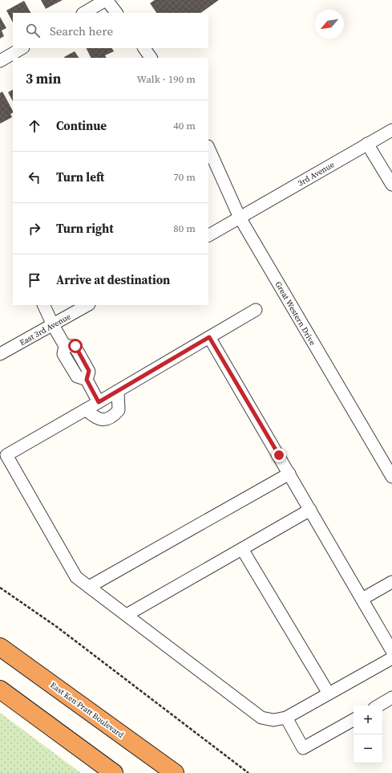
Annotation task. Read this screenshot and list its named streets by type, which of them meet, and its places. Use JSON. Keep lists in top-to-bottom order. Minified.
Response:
{"streets":{"highway":["East Ken Pratt Boulevard"],"street":["3rd Avenue","Great Western Drive","East 3rd Avenue"]},"crossings":[["3rd Avenue","Great Western Drive"]],"north":"bottom left","page":{"search":"Search here","heading":["3 min","Walk · 190 m"],"list":[["Continue","40 m"],["Turn left","70 m"],["Turn right","80 m"],"Arrive at destination"],"map_buttons":["+","−"]}}
